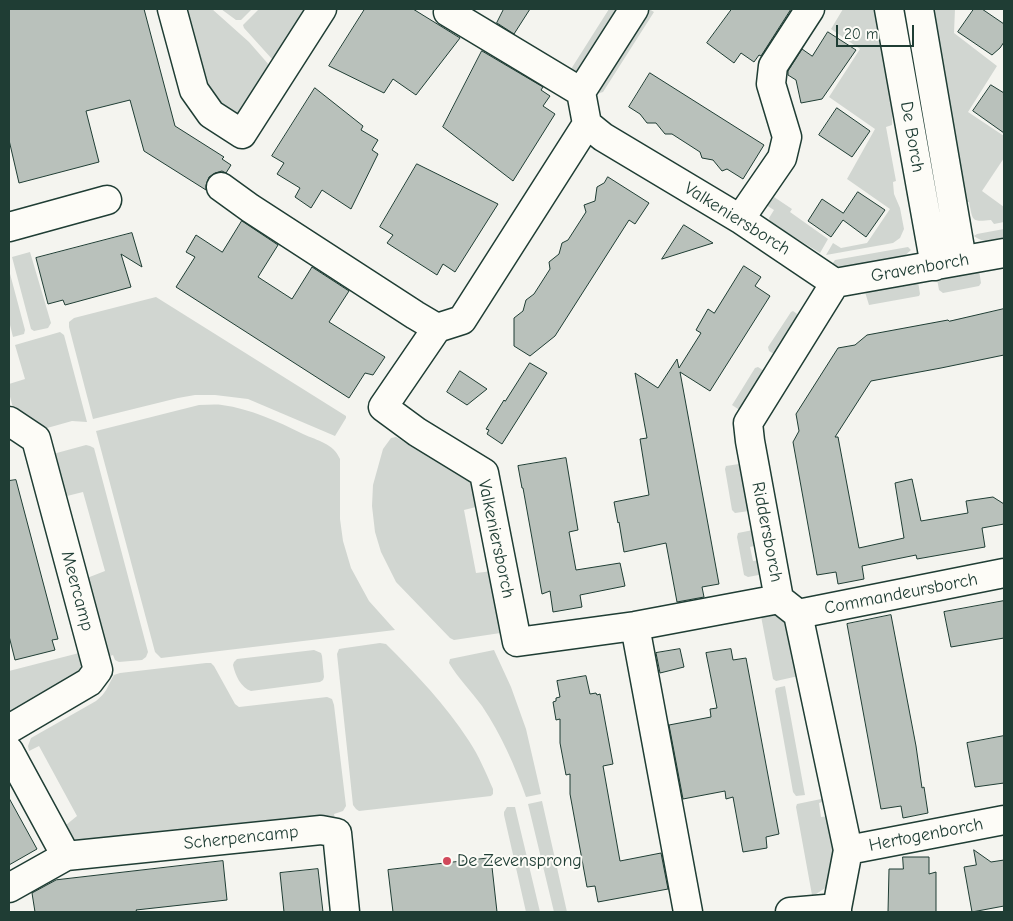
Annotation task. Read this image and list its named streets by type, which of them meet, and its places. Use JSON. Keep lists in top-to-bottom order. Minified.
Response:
{"streets":{"street":["De Borch","Valkeniersborch","Gravenborch","Riddersborch","Meercamp","Commandeursborch","Hertogenborch","Scherpencamp"]},"crossings":[["De Borch","Gravenborch"],["Valkeniersborch","Gravenborch"],["Valkeniersborch","Riddersborch"],["Valkeniersborch","Commandeursborch"],["Gravenborch","Riddersborch"],["Riddersborch","Commandeursborch"],["Riddersborch","Hertogenborch"]],"places":["De Zevensprong"],"scale_bar":"20 m"}
